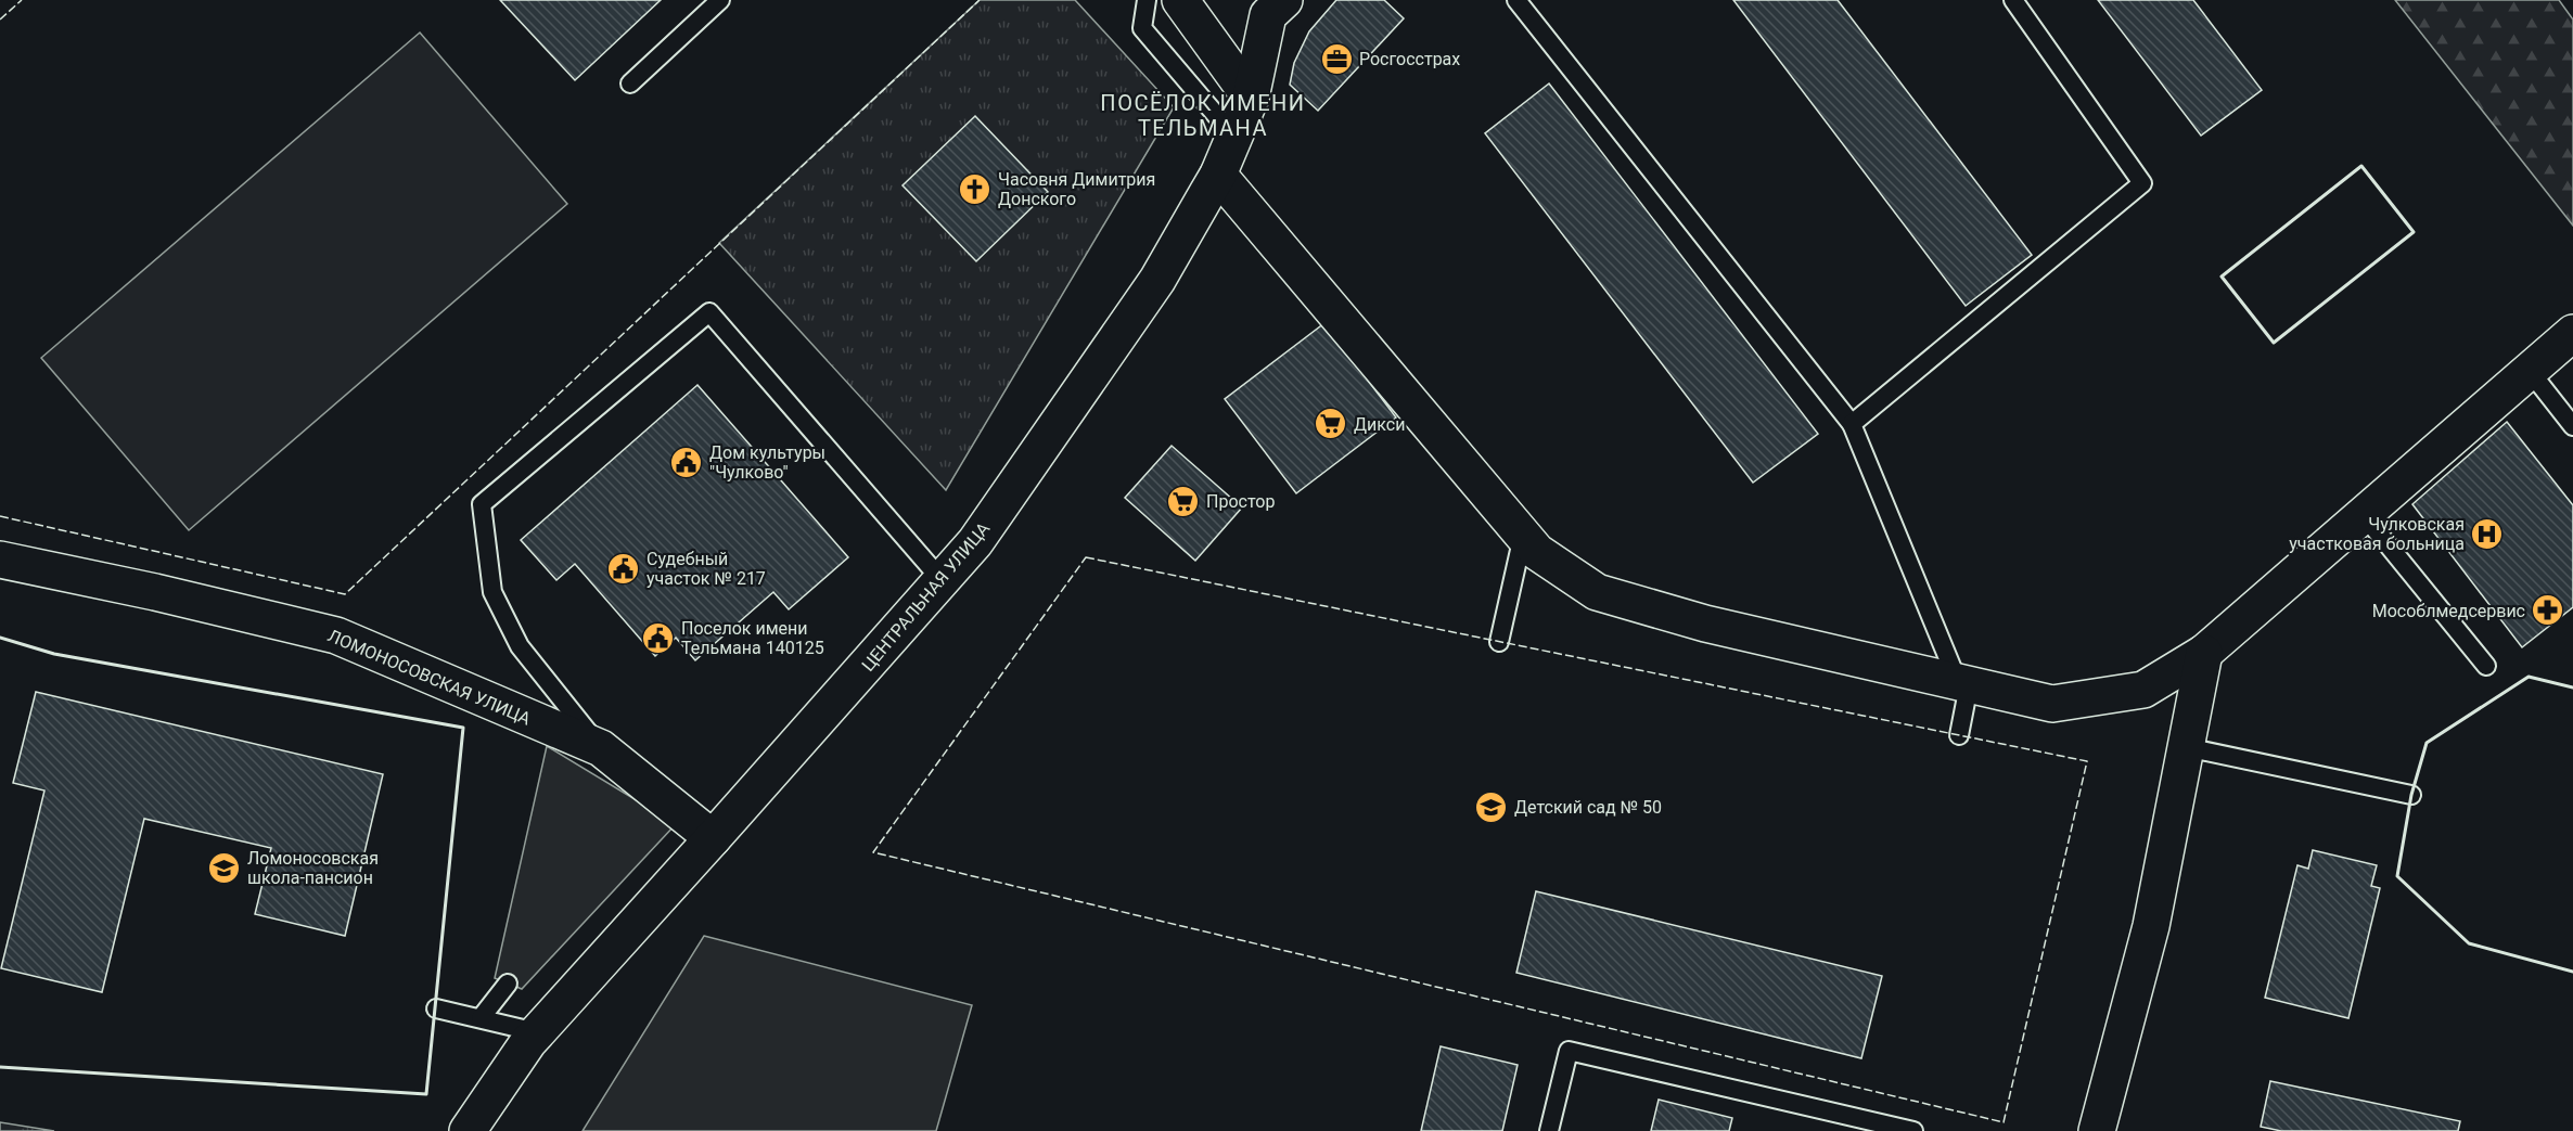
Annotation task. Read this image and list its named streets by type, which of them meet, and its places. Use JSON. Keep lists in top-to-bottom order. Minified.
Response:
{"streets":{"street":["ЦЕНТРАЛЬНАЯ УЛИЦА","ЛОМОНОСОВСКАЯ УЛИЦА"]},"crossings":[["ЦЕНТРАЛЬНАЯ УЛИЦА","ЛОМОНОСОВСКАЯ УЛИЦА"]],"districts":["ПОСЁЛОК ИМЕНИ ТЕЛЬМАНА"],"places":{"office":["Росгосстрах"],"church":["Часовня Димитрия Донского"],"supermarket":["Дикси","Простор"],"public building":["Дом культуры \"Чулково\"","Судебный участок № 217","Поселок имени Тельмана 140125"],"hospital":["Чулковская участковая больница"],"pharmacy":["Мособлмедсервис"],"school or university":["Детский сад № 50","Ломоносовская школа-пансион"]}}
